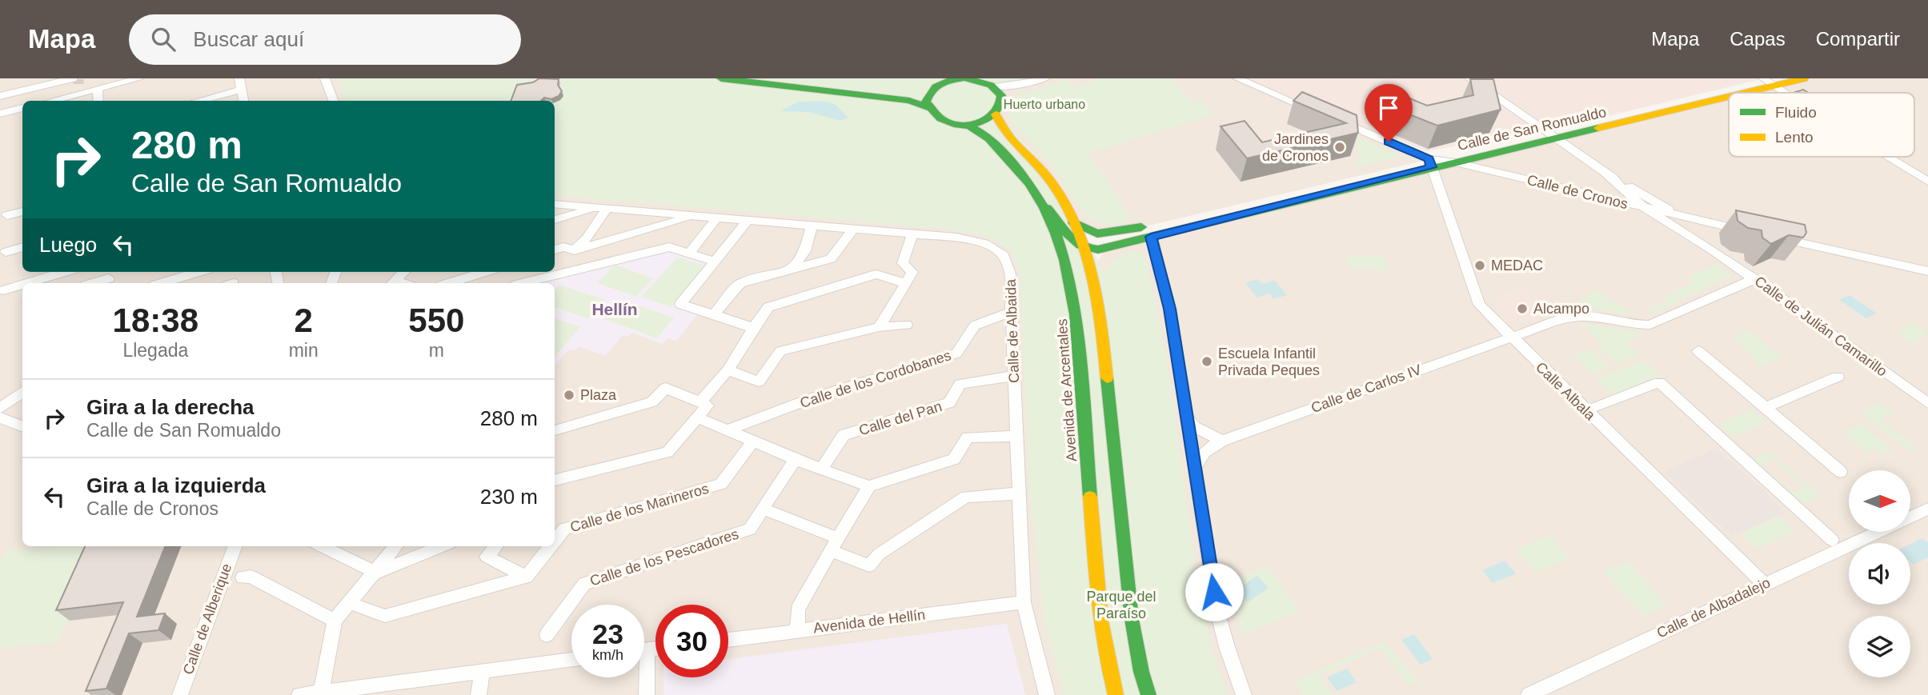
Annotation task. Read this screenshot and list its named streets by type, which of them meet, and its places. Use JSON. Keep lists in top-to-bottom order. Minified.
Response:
{"streets":{"main road":["Calle de San Romualdo","Avenida de Arcentales"],"street":["Calle de Cronos","Calle de Julián Camarillo","Calle de Albaida","Calle de los Cordobanes","Calle de Carlos IV","Calle Albala","Calle del Pan","Calle de los Marineros","Calle de los Pescadores","Calle de Albadalejo","Calle de Alberique","Avenida de Hellín"]},"crossings":[["Calle de San Romualdo","Calle de Cronos"],["Calle de San Romualdo","Calle de Julián Camarillo"],["Calle de San Romualdo","Calle Albala"],["Calle de Cronos","Calle de Julián Camarillo"],["Calle de Julián Camarillo","Calle de Carlos IV"],["Calle de Albaida","Calle de los Cordobanes"],["Calle de Albaida","Calle del Pan"],["Calle de Albaida","Avenida de Hellín"],["Calle de Carlos IV","Calle Albala"],["Calle Albala","Calle de Albadalejo"]],"districts":["Hellín"],"parks":["Huerto urbano","Parque del Paraíso"],"places":["Jardines de Cronos","MEDAC","Alcampo","Escuela Infantil Privada Peques","Plaza"],"legend":["Fluido","Lento"],"north":"right","page":{"header":"Mapa","search":"Buscar aquí","nav":["Mapa","Capas","Compartir"],"turn":["280 m","Calle de San Romualdo"],"then":"Luego","eta":["18:38","Llegada","2","min","550","m"],"list":[{"name":"Gira a la derecha","note":"Calle de San Romualdo","value":"280 m"},{"name":"Gira a la izquierda","note":"Calle de Cronos","value":"230 m"}],"speed":"23 km/h","limit":"30"}}
